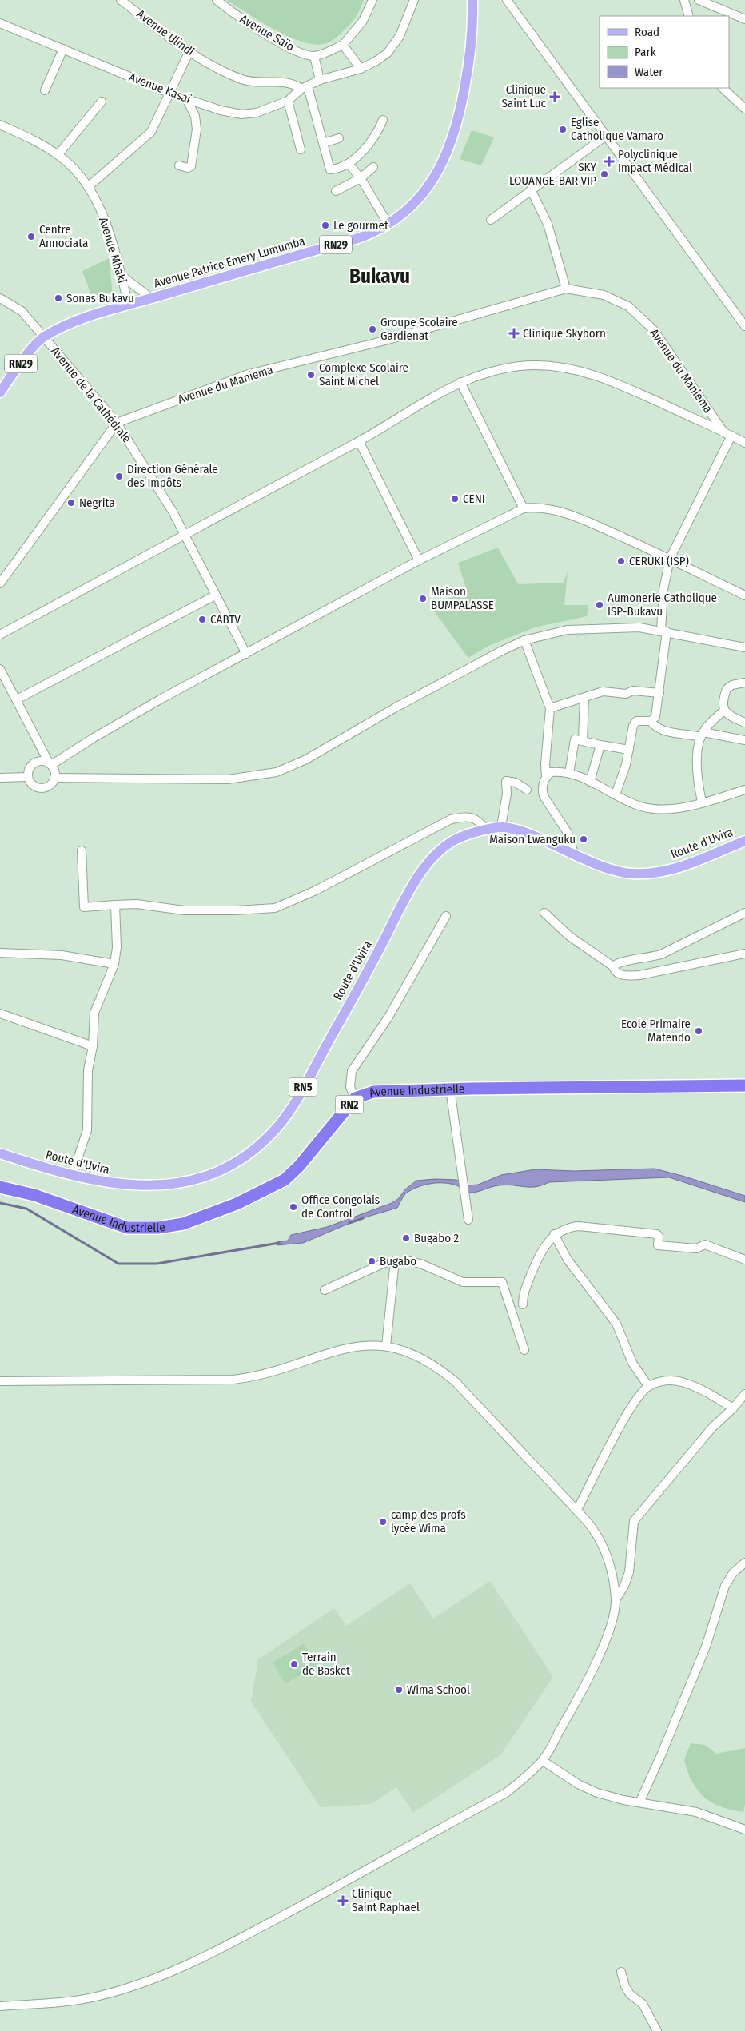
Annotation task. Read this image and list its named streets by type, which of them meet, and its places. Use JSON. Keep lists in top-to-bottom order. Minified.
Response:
{"streets":{"highway":["Avenue Industrielle","RN2"],"main road":["RN29","Avenue Patrice Emery Lumumba","Route d'Uvira","RN5"],"street":["Avenue Ulindi","Avenue Saïo","Avenue Kasaï","Avenue Mbaki","Avenue du Maniema","Avenue de la Cathédrale"]},"crossings":[["Avenue Ulindi","Avenue Kasaï"],["Avenue Mbaki","Avenue Patrice Emery Lumumba"],["Avenue Patrice Emery Lumumba","Avenue de la Cathédrale"],["Avenue du Maniema","Avenue de la Cathédrale"]],"districts":["Bukavu"],"places":{"health":["Clinique Saint Luc","Polyclinique Impact Médical","Clinique Skyborn","Clinique Saint Raphael"],"other":["Eglise Catholique Vamaro","SKY LOUANGE-BAR VIP","Le gourmet","Centre Annociata","Sonas Bukavu","Groupe Scolaire Gardienat","Complexe Scolaire Saint Michel","Direction Générale des Impôts","CENI","Negrita","CERUKI (ISP)","Maison BUMPALASSE","Aumonerie Catholique ISP-Bukavu","CABTV","Maison Lwanguku","Ecole Primaire Matendo","Office Congolais de Control","Bugabo 2","Bugabo","camp des profs lycée Wima","Terrain de Basket","Wima School"]},"legend":["Road","Park","Water"]}
